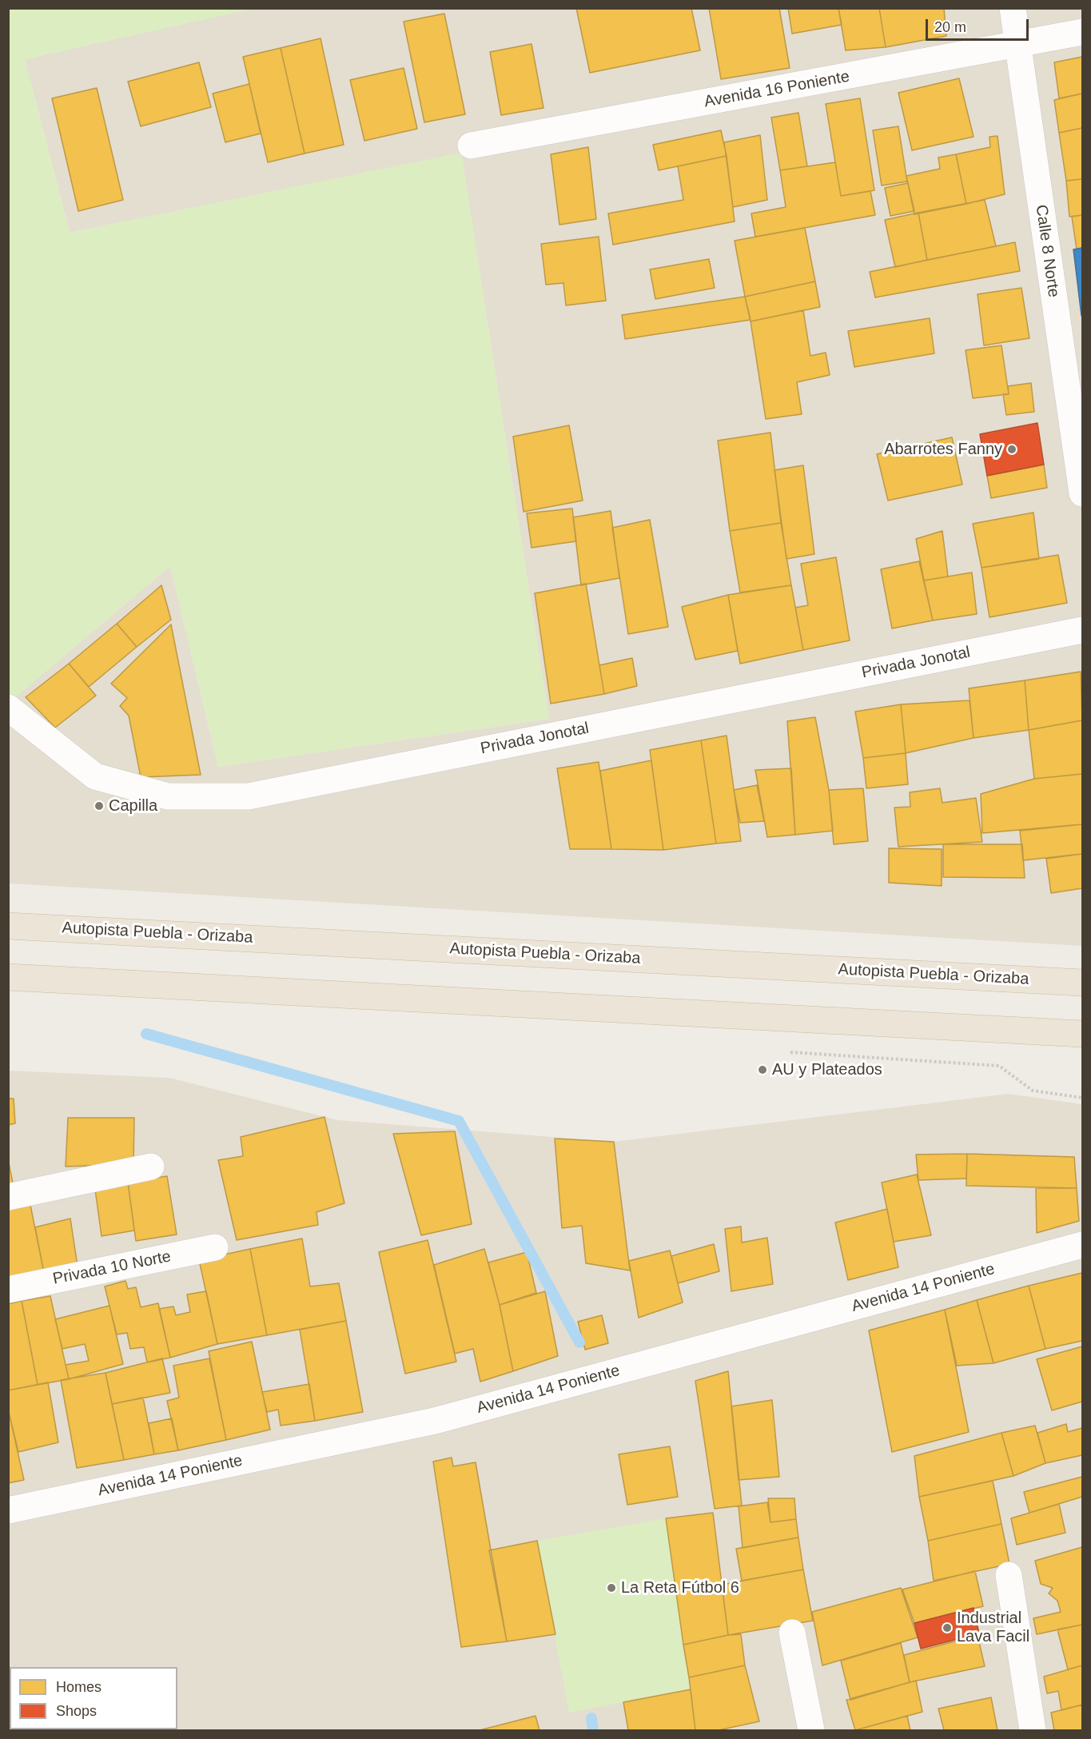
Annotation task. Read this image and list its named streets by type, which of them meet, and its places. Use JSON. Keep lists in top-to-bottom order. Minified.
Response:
{"streets":{"highway":["Autopista Puebla - Orizaba"],"street":["Avenida 16 Poniente","Calle 8 Norte","Privada Jonotal","Privada 10 Norte","Avenida 14 Poniente"]},"crossings":[["Avenida 16 Poniente","Calle 8 Norte"]],"places":["Abarrotes Fanny","Capilla","AU y Plateados","La Reta Fútbol 6","Industrial Lava Facil"],"legend":["Homes","Shops"],"scale_bar":"20 m"}
